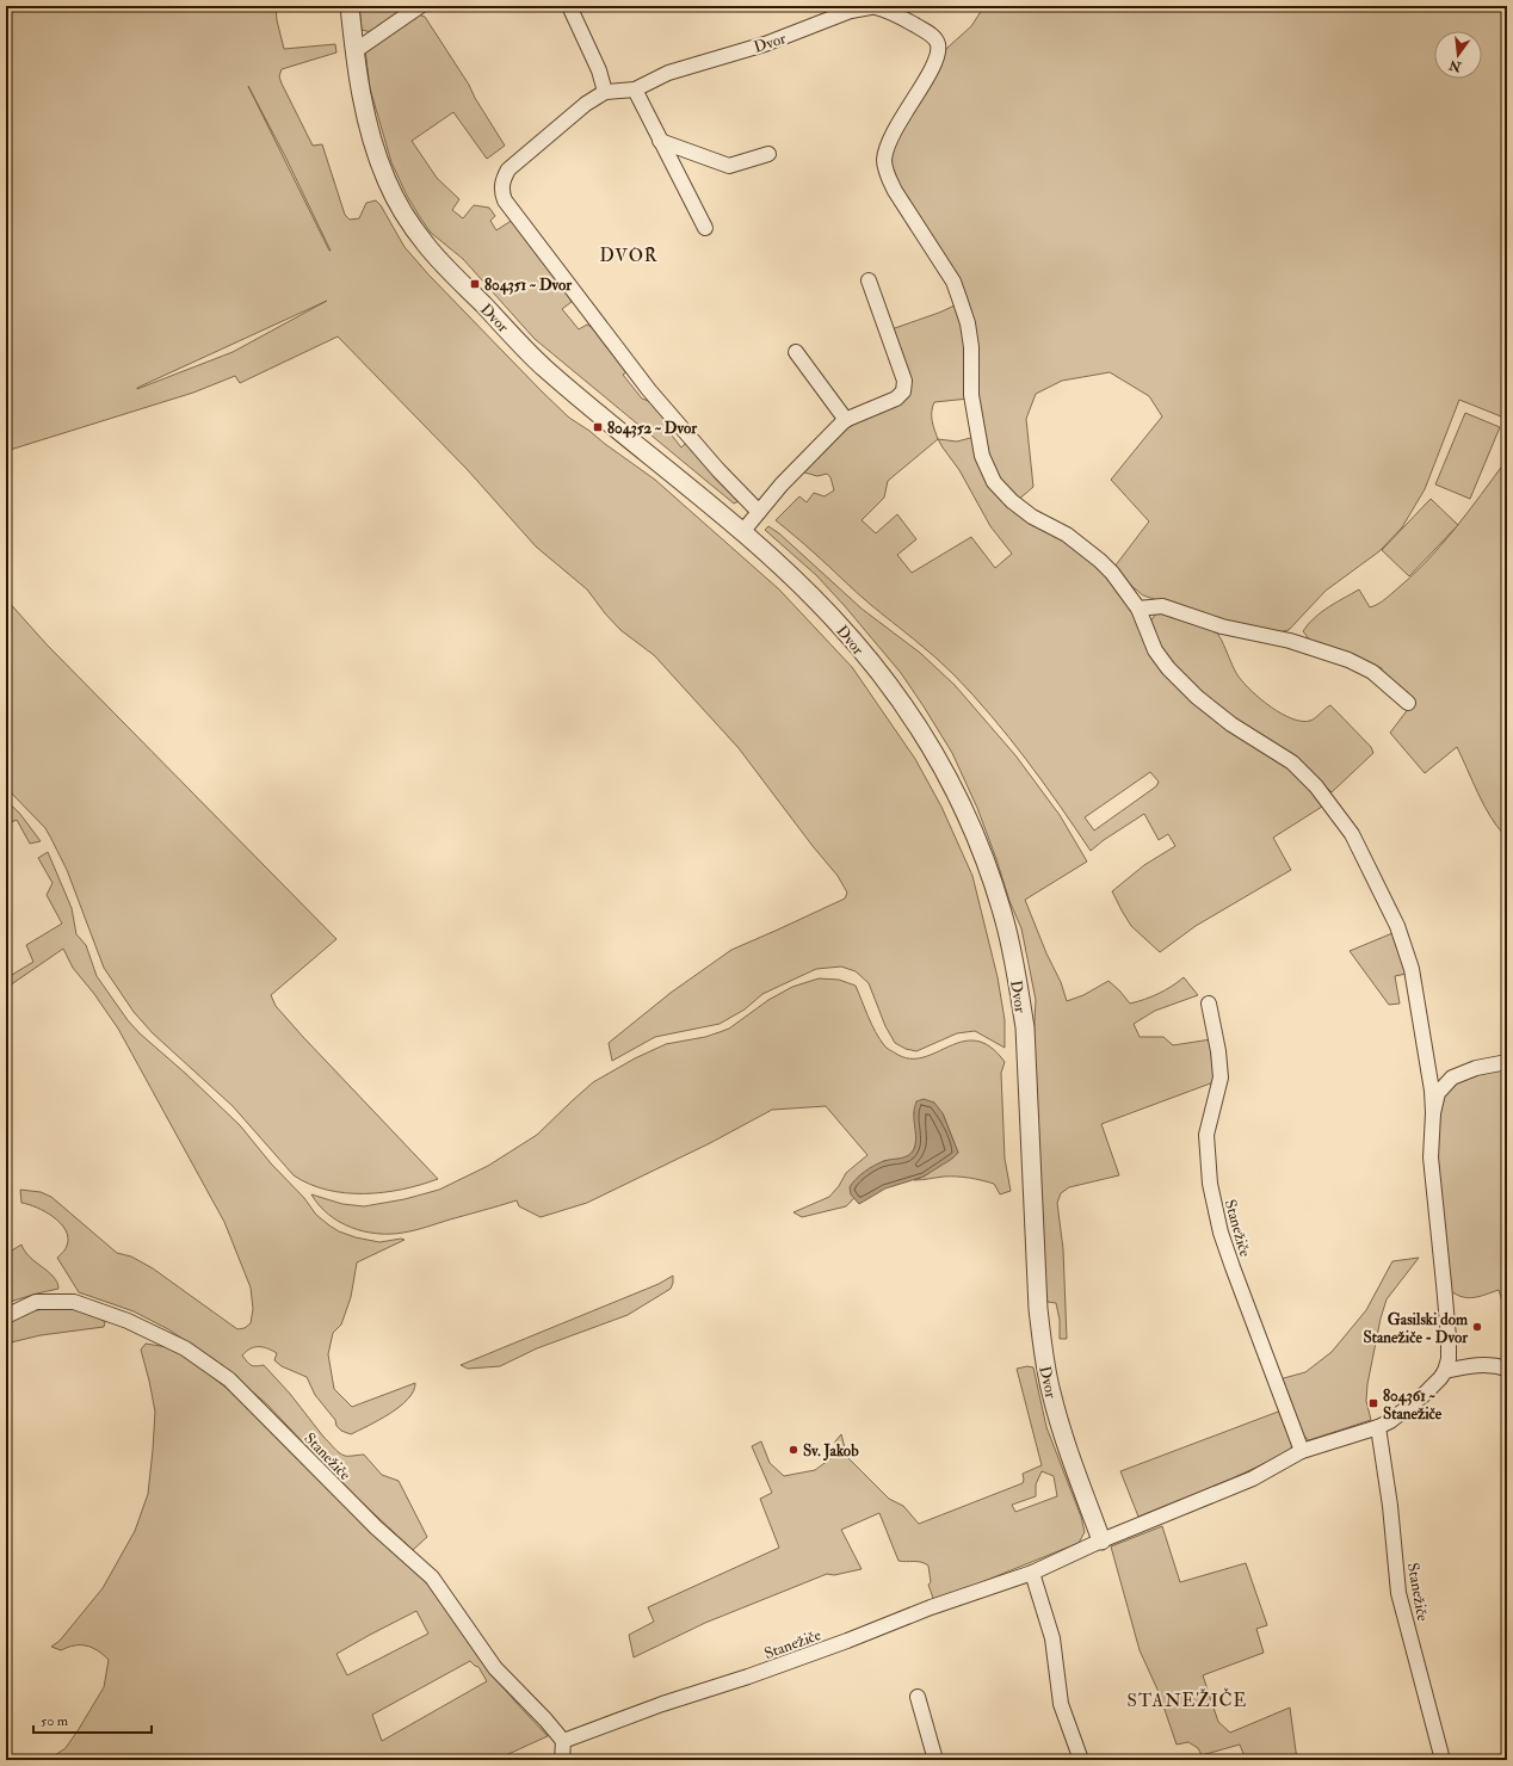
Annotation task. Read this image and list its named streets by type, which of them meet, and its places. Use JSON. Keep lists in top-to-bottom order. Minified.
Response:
{"streets":{"street":["Dvor","Stanežiče"]},"crossings":[["Dvor","Stanežiče"]],"districts":["DVOR","STANEŽIČE"],"places":{"transit":["804351 ~ Dvor","804352 ~ Dvor","804361 ~ Stanežiče"],"other":["Gasilski dom Stanežiče - Dvor","Sv. Jakob"]},"scale_bar":"50 m","north":"bottom"}
